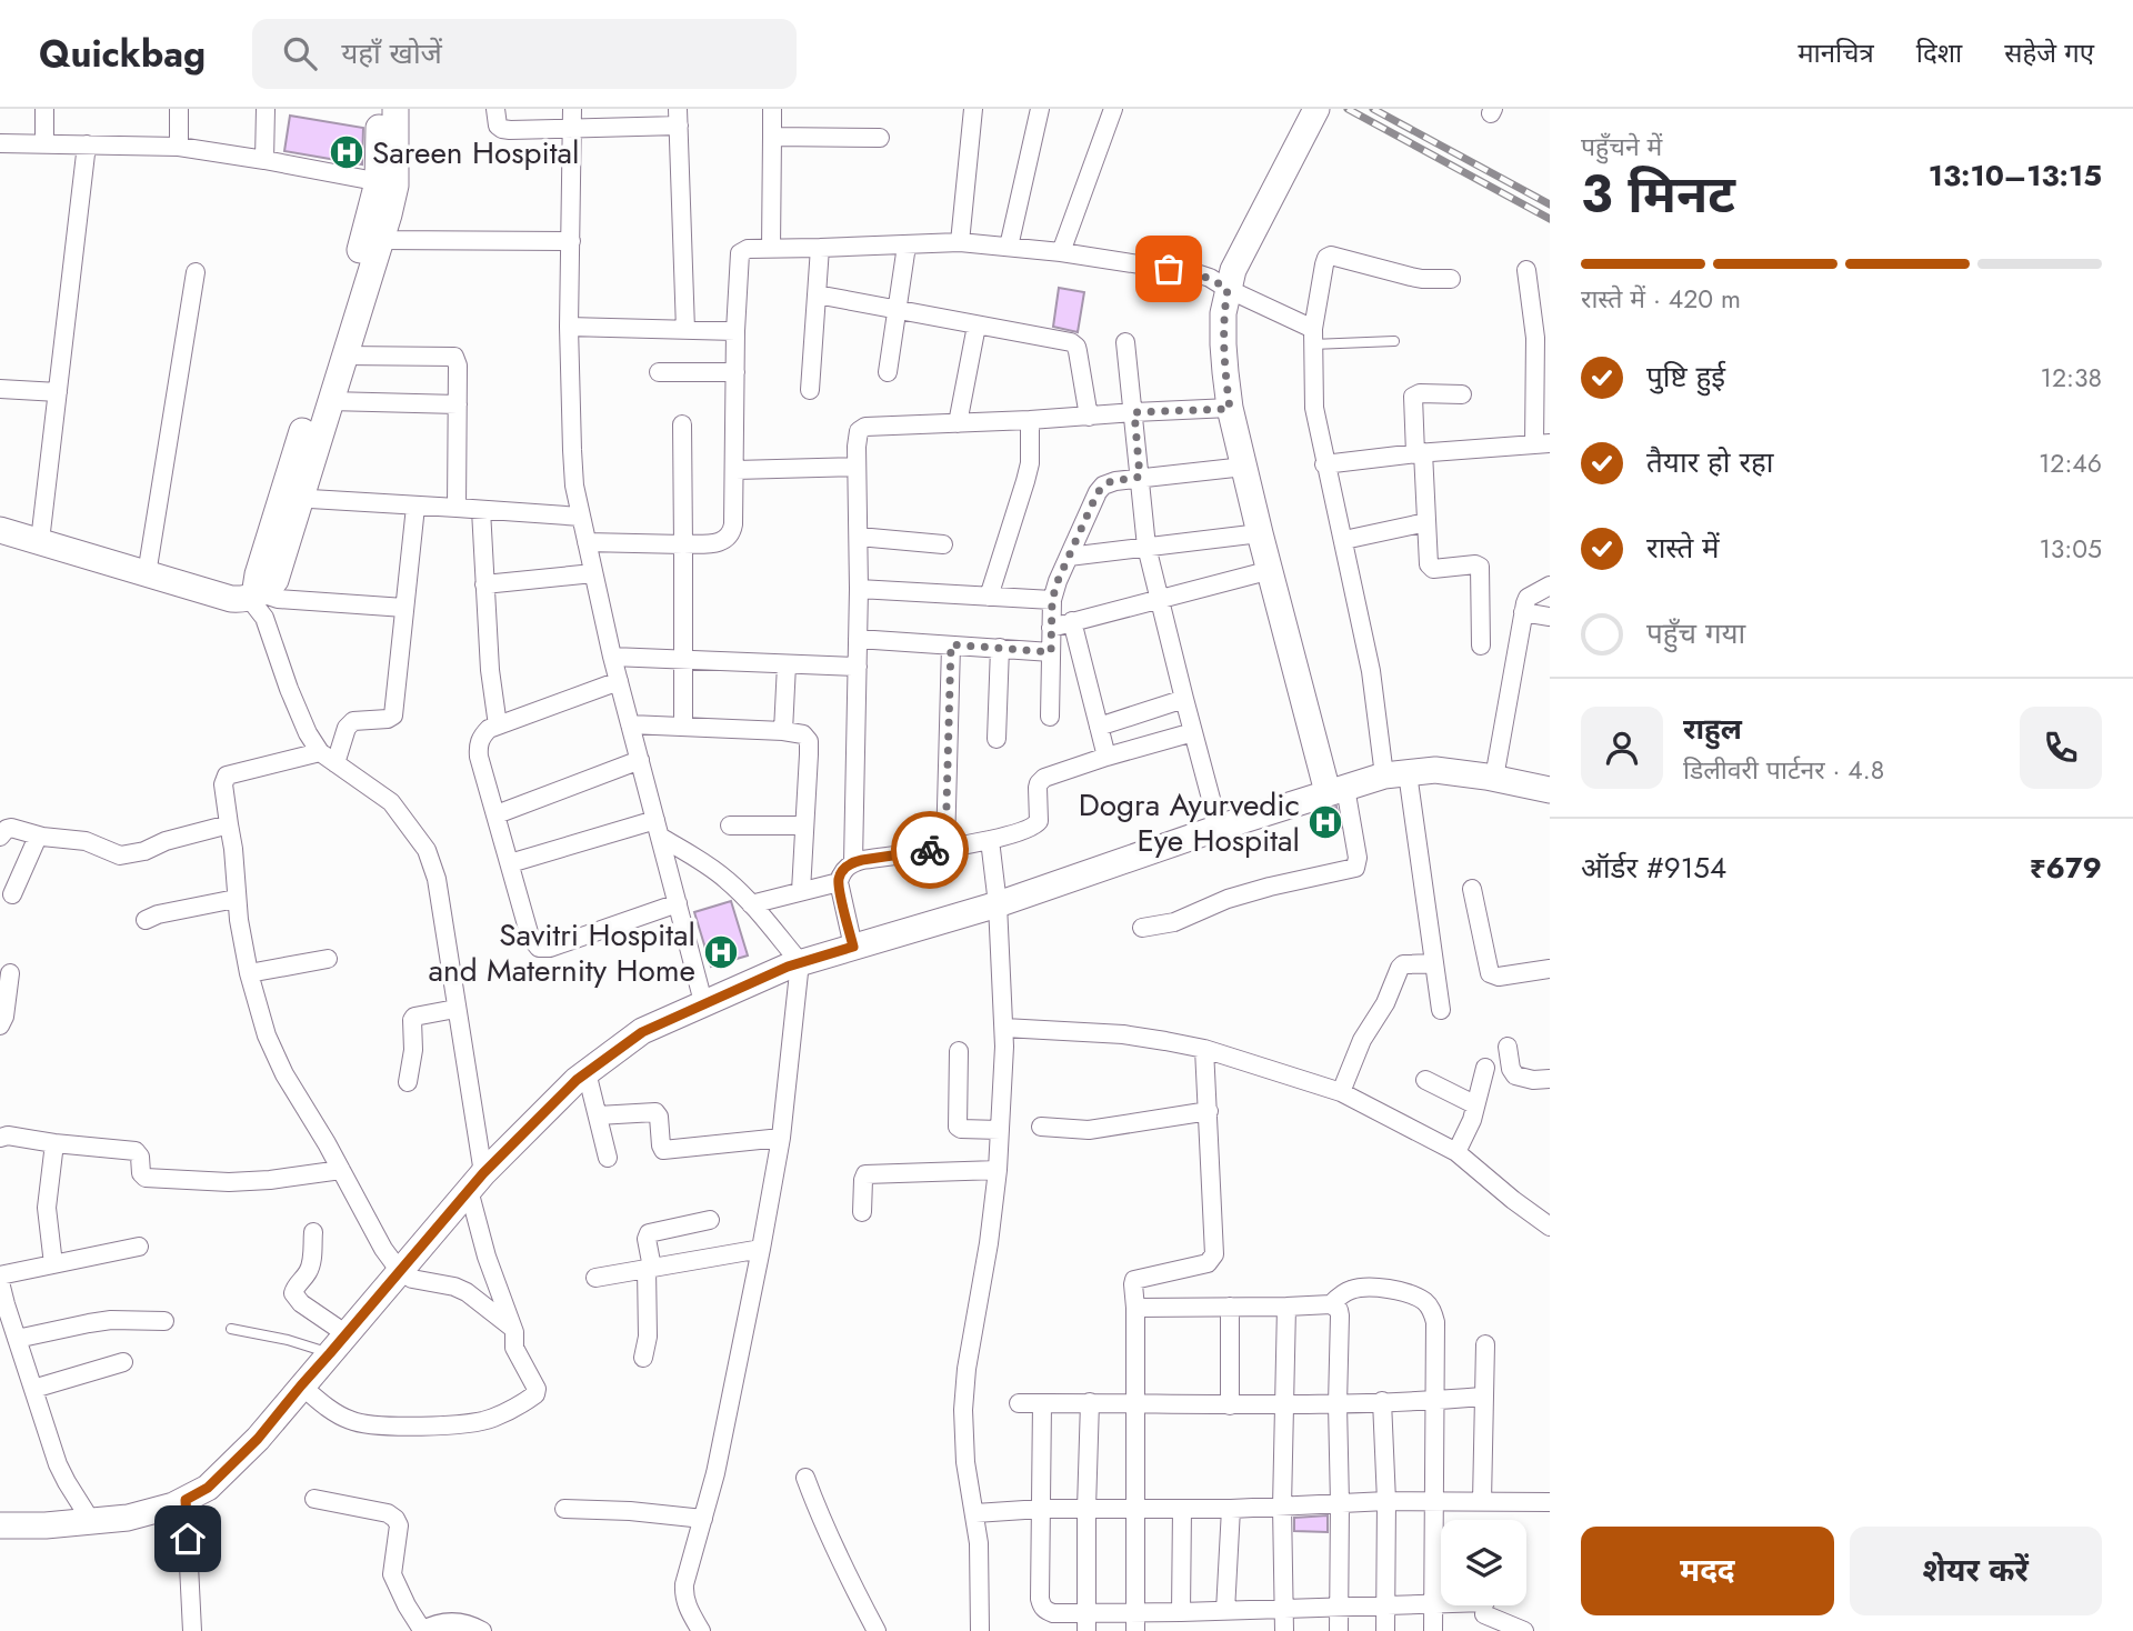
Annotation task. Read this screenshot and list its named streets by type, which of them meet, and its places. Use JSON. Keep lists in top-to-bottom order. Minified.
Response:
{"places":{"hospital":["Sareen Hospital","Dogra Ayurvedic Eye Hospital","Savitri Hospital and Maternity Home"]},"page":{"header":"Quickbag","search":"यहाँ खोजें","nav":["मानचित्र","दिशा","सहेजे गए"],"heading":["3 मिनट","पहुँचने में","13:10–13:15"],"panel":["राहुल","डिलीवरी पार्टनर · 4.8","ऑर्डर #9154","₹679"],"bar":"रास्ते में · 420 m","list":[["पुष्टि हुई","12:38"],["तैयार हो रहा","12:46"],["रास्ते में","13:05"],"पहुँच गया"],"buttons":["मदद","शेयर करें"]}}
